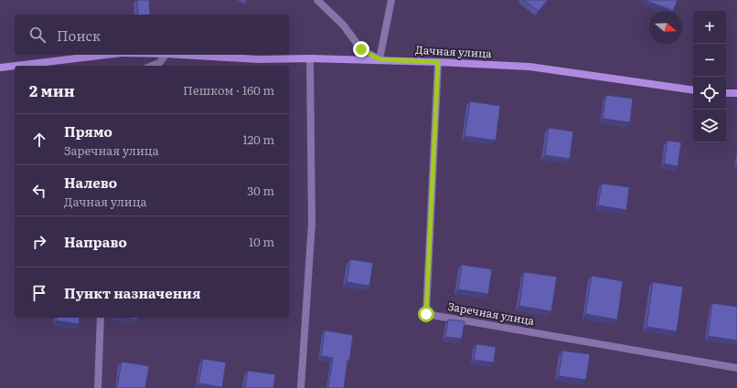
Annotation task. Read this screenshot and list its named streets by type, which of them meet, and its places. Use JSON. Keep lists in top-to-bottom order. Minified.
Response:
{"streets":{"street":["Дачная улица","Заречная улица"]},"crossings":[["Дачная улица","Заречная улица"]],"north":"right","page":{"map_buttons":["+","−"],"search":"Поиск","heading":["2 мин","Пешком · 160 m"],"list":[["Прямо","Заречная улица","120 m"],["Налево","Дачная улица","30 m"],["Направо","10 m"],"Пункт назначения"]}}
